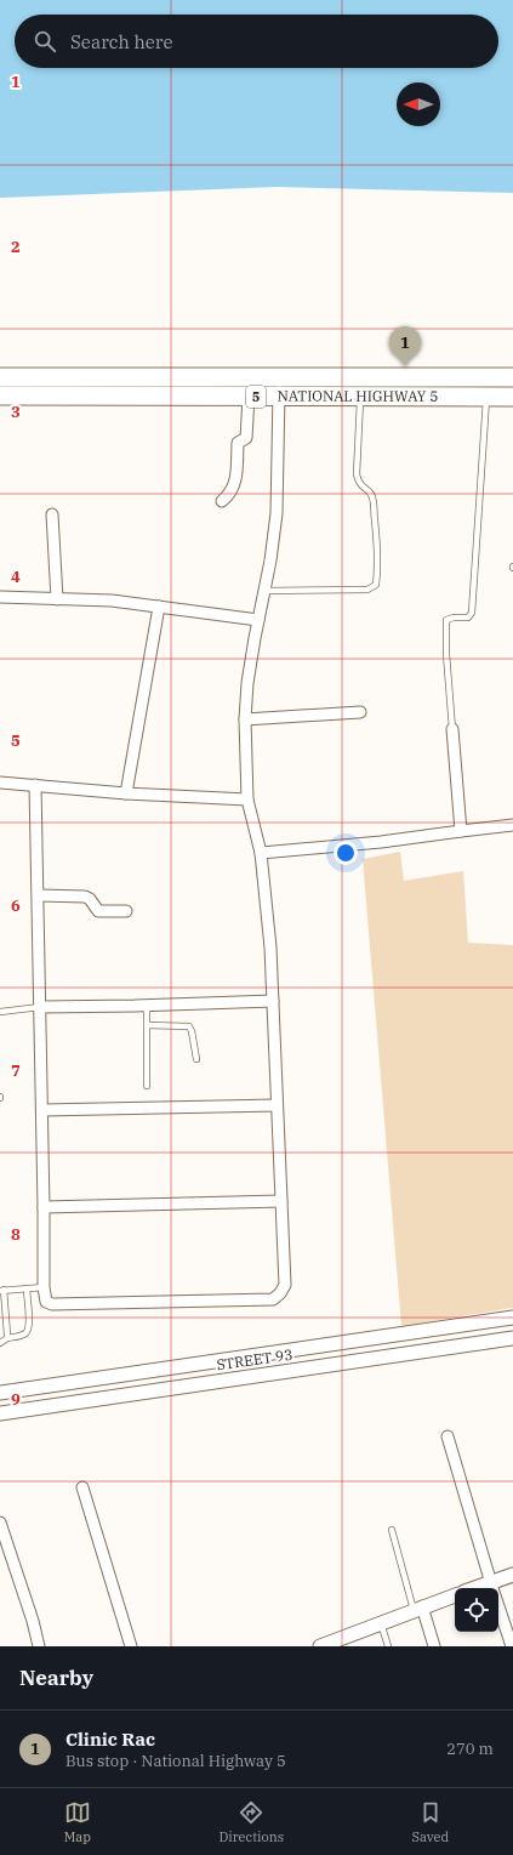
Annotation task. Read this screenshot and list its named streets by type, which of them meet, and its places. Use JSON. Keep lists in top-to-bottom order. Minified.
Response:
{"streets":{"highway":["5","NATIONAL HIGHWAY 5"],"street":["STREET 93"]},"north":"left","page":{"search":"Search here","pins":"1","heading":"Nearby","list":[{"mark":"1","name":"Clinic Rac","note":"Bus stop · National Highway 5","value":"270 m"}],"nav":["Map","Directions","Saved"]},"grid":{"rows":["1","2","3","4","5","6","7","8","9"]}}
